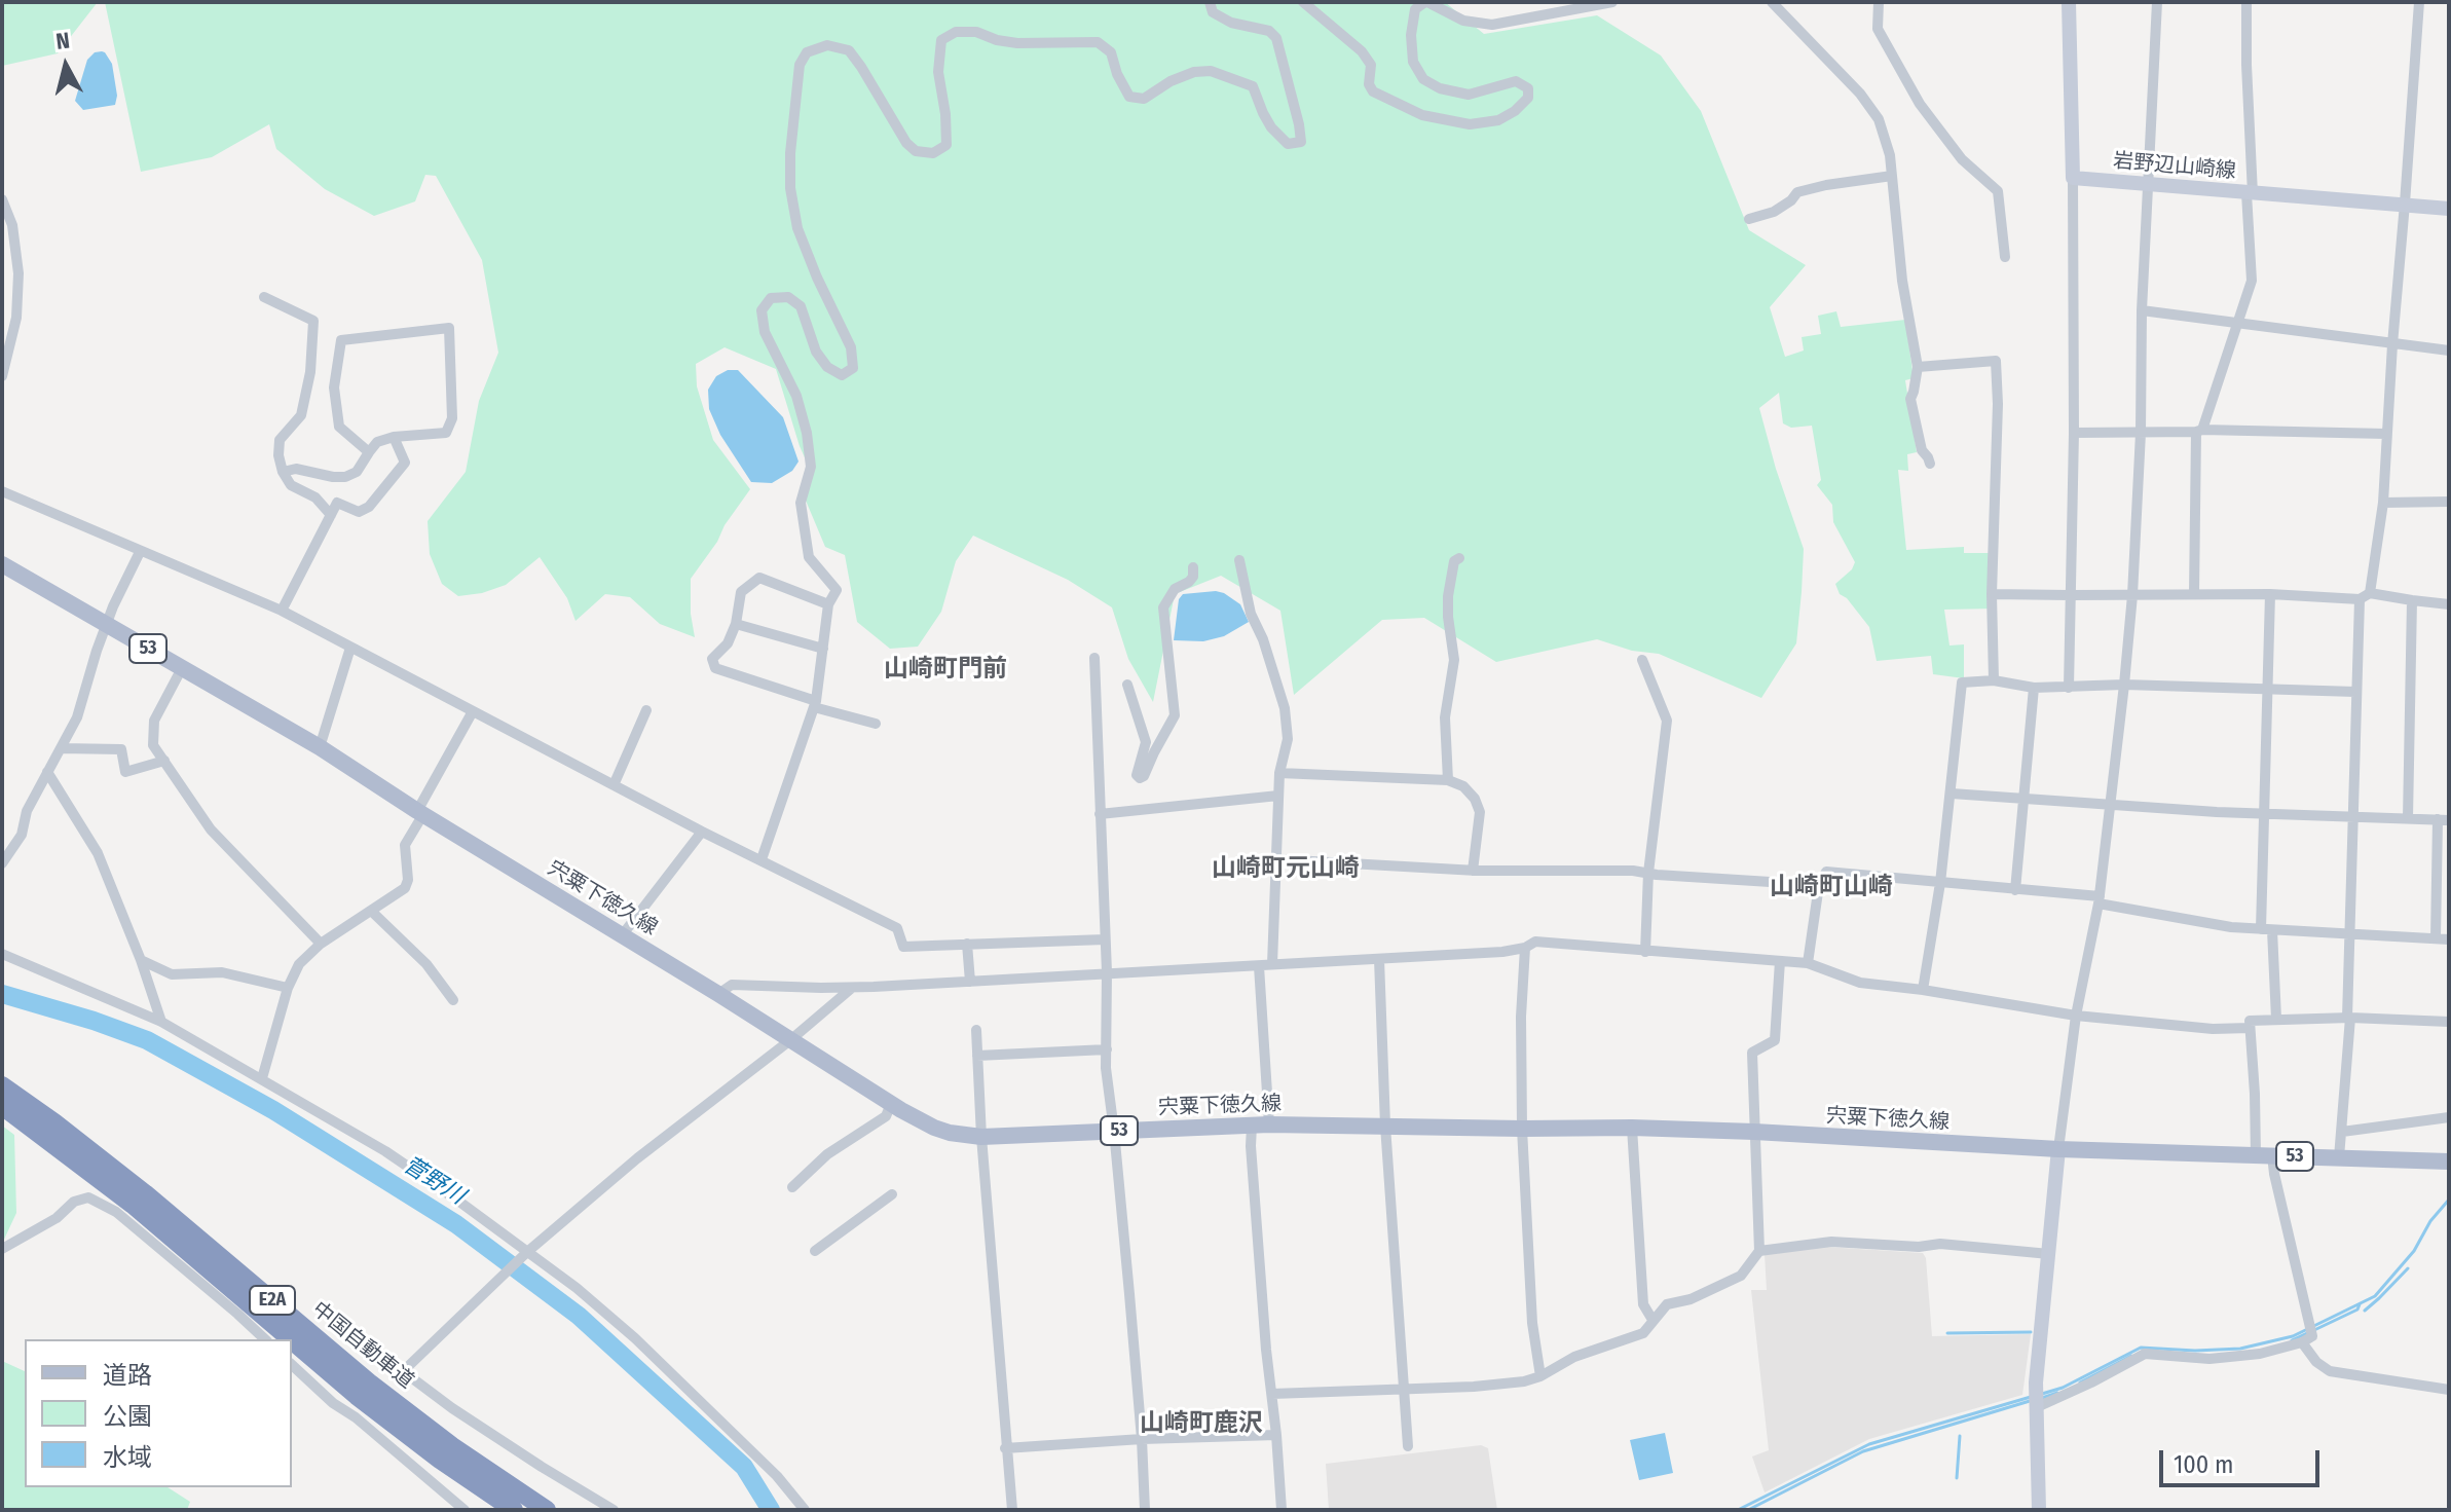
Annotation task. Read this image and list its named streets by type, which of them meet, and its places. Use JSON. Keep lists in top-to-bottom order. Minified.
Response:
{"streets":{"highway":["E2A","中国自動車道"],"main road":["岩野辺山崎線","53","宍粟下徳久線"]},"districts":["山崎町門前","山崎町元山崎","山崎町山崎","山崎町鹿沢"],"water":["菅野川"],"legend":["道路","公園","水域"],"scale_bar":"100 m","north":"top"}
